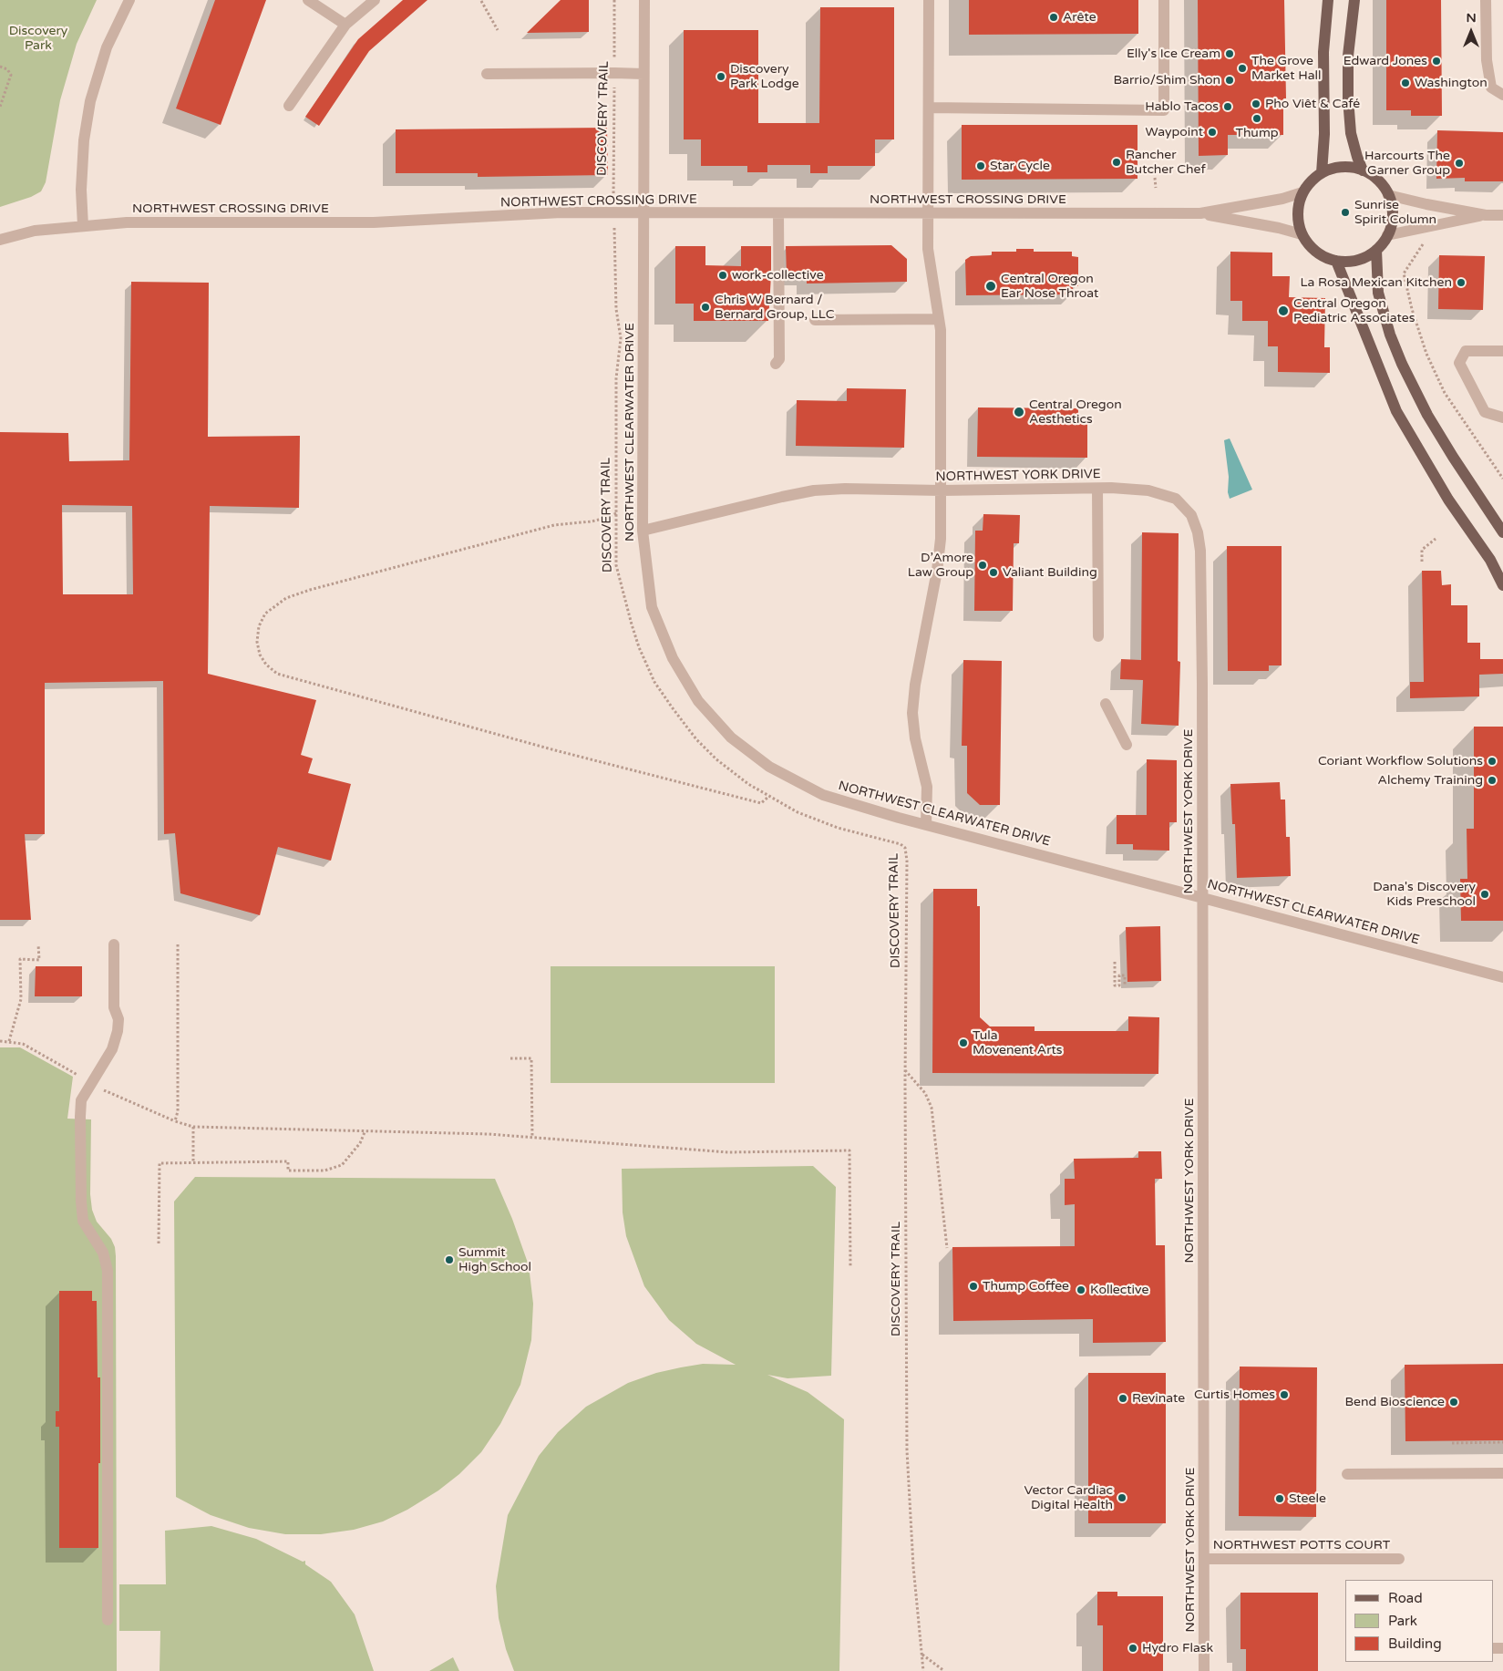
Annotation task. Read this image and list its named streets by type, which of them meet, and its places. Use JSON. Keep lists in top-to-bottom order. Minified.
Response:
{"streets":{"street":["NORTHWEST CROSSING DRIVE","NORTHWEST CLEARWATER DRIVE","NORTHWEST YORK DRIVE","NORTHWEST POTTS COURT"],"path":["DISCOVERY TRAIL"]},"crossings":[["DISCOVERY TRAIL","NORTHWEST CROSSING DRIVE"],["NORTHWEST CROSSING DRIVE","NORTHWEST CLEARWATER DRIVE"],["NORTHWEST CLEARWATER DRIVE","NORTHWEST YORK DRIVE"],["NORTHWEST YORK DRIVE","NORTHWEST POTTS COURT"]],"parks":["Discovery Park"],"places":["Arête","Elly's Ice Cream","Edward Jones","The Grove Market Hall","Discovery Park Lodge","Barrio/Shim Shon","Washington","Pho Viêt & Café","Hablo Tacos","Thump","Waypoint","Rancher Butcher Chef","Harcourts The Garner Group","Star Cycle","Sunrise Spirit Column","work-collective","La Rosa Mexican Kitchen","Central Oregon Ear Nose Throat","Chris W Bernard / Bernard Group, LLC","Central Oregon Pediatric Associates","Central Oregon Aesthetics","D’Amore Law Group","Valiant Building","Coriant Workflow Solutions","Alchemy Training","Dana's Discovery Kids Preschool","Tula Movenent Arts","Summit High School","Thump Coffee","Kollective","Curtis Homes","Revinate","Bend Bioscience","Vector Cardiac Digital Health","Steele","Hydro Flask"],"legend":["Road","Park","Building"],"north":"top"}
